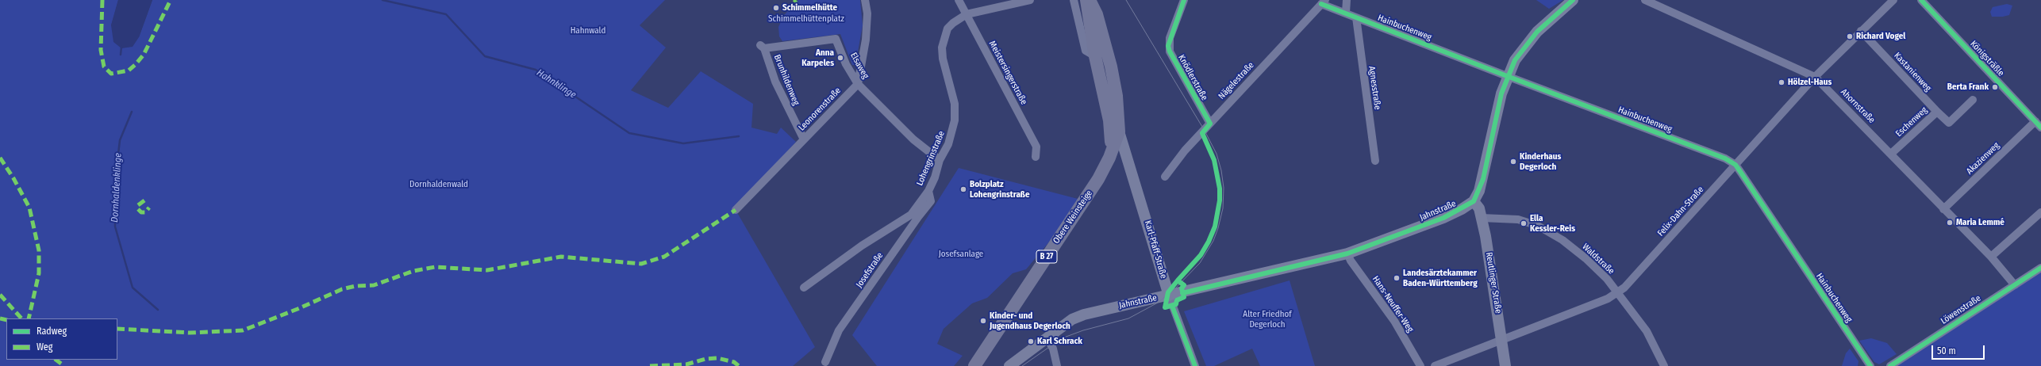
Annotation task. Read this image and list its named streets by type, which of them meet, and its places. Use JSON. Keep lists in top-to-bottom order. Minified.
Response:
{"streets":{"main road":["Jahnstraße","Obere Weinsteige","Karl-Pfaff-Straße","B 27","Reutlinger Straße"],"street":["Hainbuchenweg","Königsträßle","Elsaweg","Kastanienweg","Meistersingerstraße","Knödlerstraße","Brunhildenweg","Nägelestraße","Agnesstraße","Ahornstraße","Leonorenstraße","Eschenweg","Lohengrinstraße","Akazienweg","Felix-Dahn-Straße","Waldstraße","Josefstraße","Hans-Neuffer-Weg","Löwenstraße"]},"crossings":[["Hainbuchenweg","Nägelestraße"],["Hainbuchenweg","Agnesstraße"],["Hainbuchenweg","Felix-Dahn-Straße"],["Königsträßle","Akazienweg"],["Elsaweg","Brunhildenweg"],["Elsaweg","Leonorenstraße"],["Elsaweg","Lohengrinstraße"],["Kastanienweg","Eschenweg"],["Kastanienweg","Felix-Dahn-Straße"],["Meistersingerstraße","Lohengrinstraße"],["Knödlerstraße","Nägelestraße"],["Brunhildenweg","Leonorenstraße"],["Ahornstraße","Eschenweg"],["Ahornstraße","Akazienweg"],["Ahornstraße","Felix-Dahn-Straße"],["Ahornstraße","Löwenstraße"],["Lohengrinstraße","Josefstraße"],["Jahnstraße","Karl-Pfaff-Straße"],["Jahnstraße","Reutlinger Straße"],["Jahnstraße","Hans-Neuffer-Weg"],["Felix-Dahn-Straße","Waldstraße"],["Felix-Dahn-Straße","Reutlinger Straße"],["Obere Weinsteige","Karl-Pfaff-Straße"],["Obere Weinsteige","B 27"],["Waldstraße","Reutlinger Straße"]],"water":["Hahnklinge","Dornhaldenklinge"],"parks":["Schimmelhüttenplatz","Hahnwald","Dornhaldenwald","Josefsanlage","Alter Friedhof Degerloch"],"places":["Schimmelhütte","Richard Vogel","Anna Karpeles","Hölzel-Haus","Berta Frank","Kinderhaus Degerloch","Bolzplatz Lohengrinstraße","Maria Lemmé","Ella Kessler-Reis","Landesärztekammer Baden-Württemberg","Kinder- und Jugendhaus Degerloch","Karl Schrack"],"legend":["Radweg","Weg"],"scale_bar":"50 m"}
